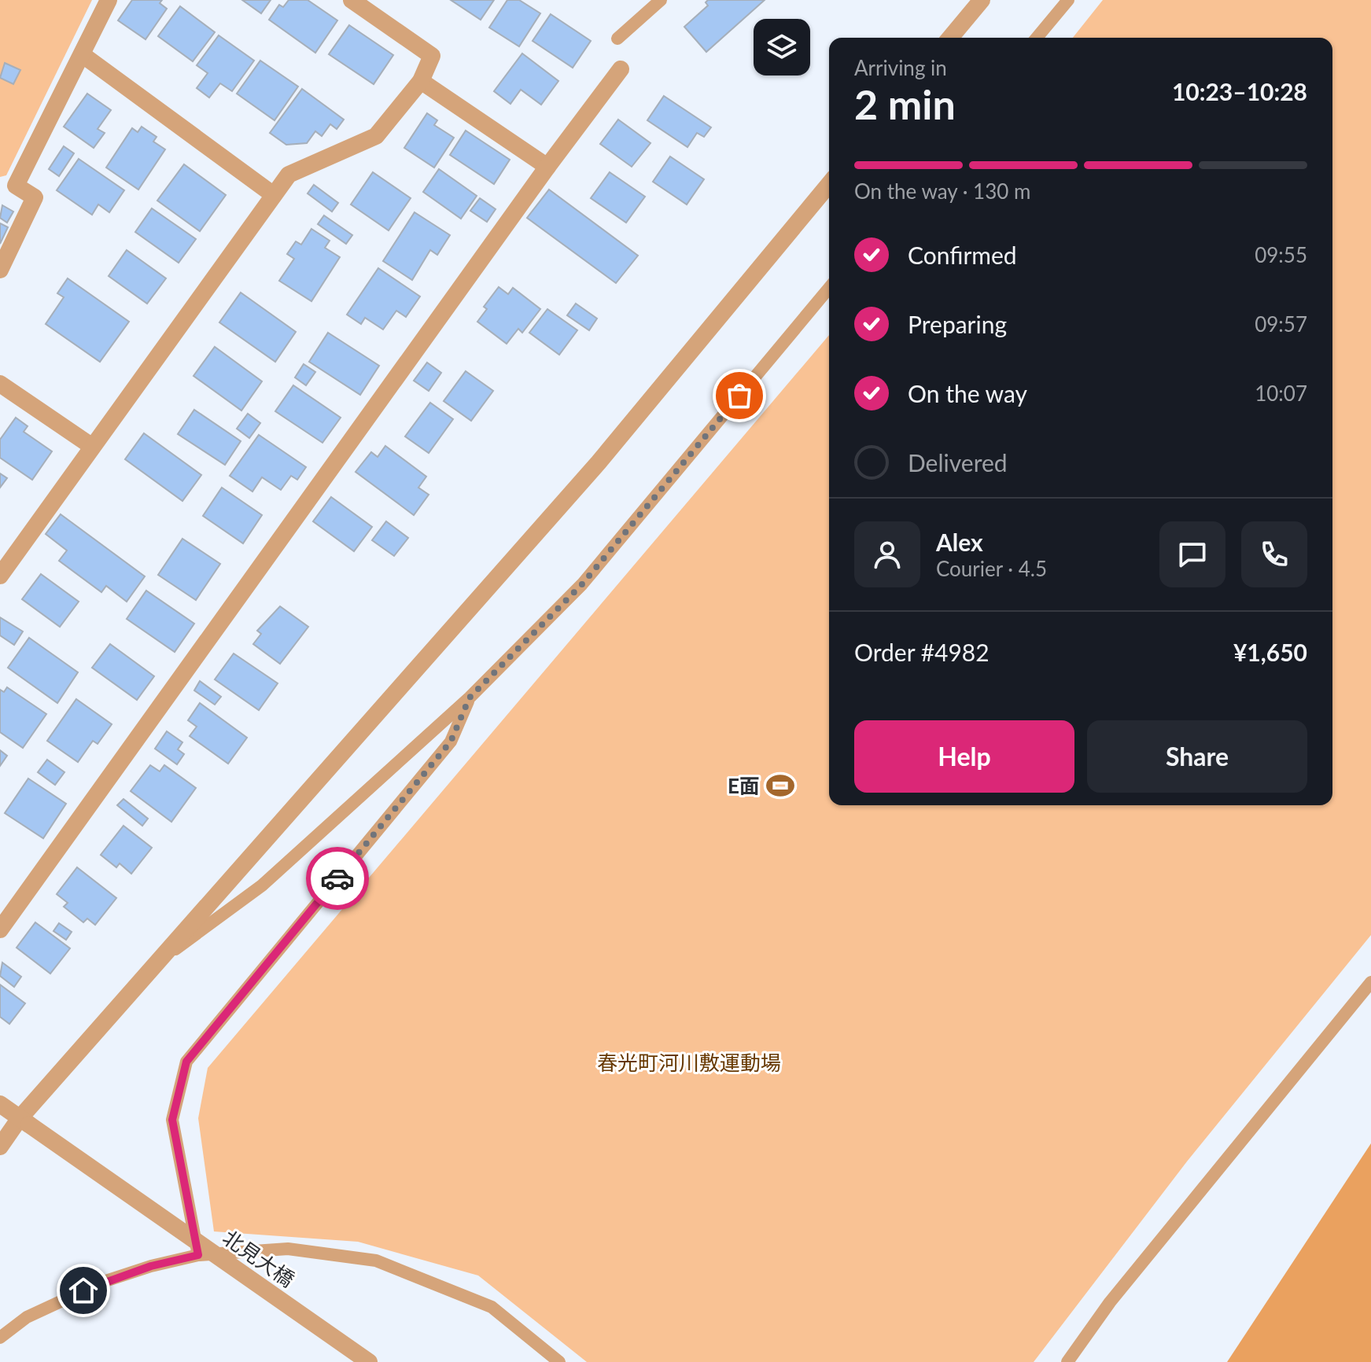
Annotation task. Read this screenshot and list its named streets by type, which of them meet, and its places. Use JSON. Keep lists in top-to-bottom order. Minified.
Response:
{"streets":{"street":["北見大橋"]},"parks":["春光町河川敷運動場"],"places":{"sports":["E面"]},"page":{"heading":["2 min","Arriving in","10:23–10:28"],"panel":["Alex","Courier · 4.5","Order #4982","¥1,650"],"bar":"On the way · 130 m","list":[["Confirmed","09:55"],["Preparing","09:57"],["On the way","10:07"],"Delivered"],"buttons":["Help","Share"]}}
